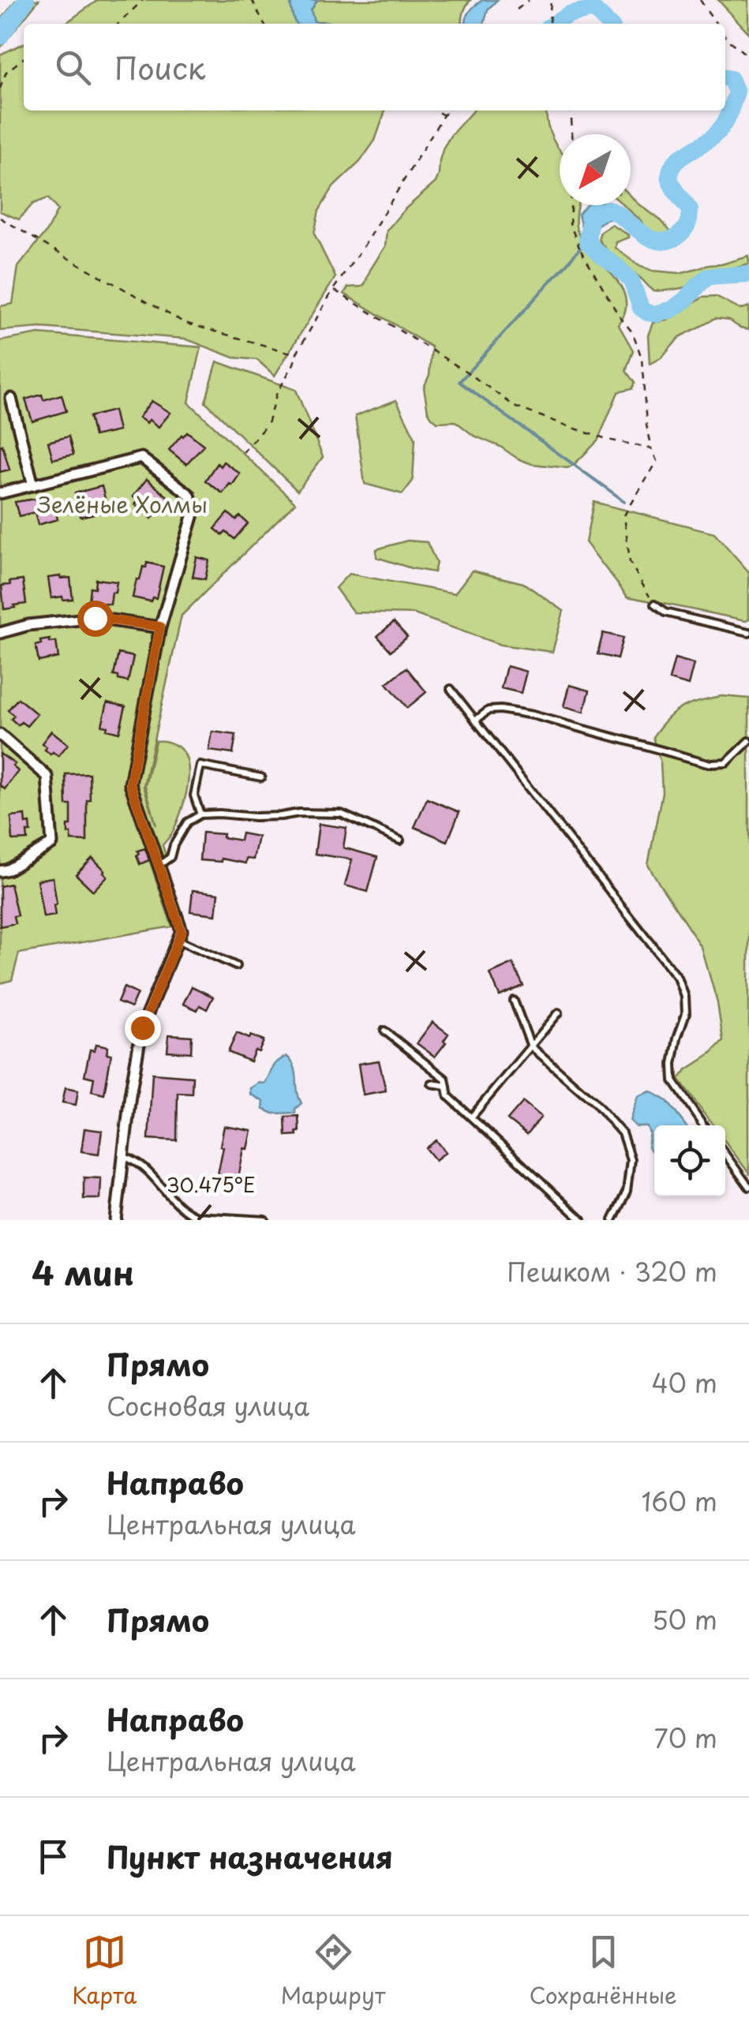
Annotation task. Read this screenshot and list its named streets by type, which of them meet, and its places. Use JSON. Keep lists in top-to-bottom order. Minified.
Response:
{"parks":["Зелёные Холмы"],"north":"bottom left","page":{"search":"Поиск","heading":["4 мин","Пешком · 320 m"],"list":[["Прямо","Сосновая улица","40 m"],["Направо","Центральная улица","160 m"],["Прямо","50 m"],["Направо","Центральная улица","70 m"],"Пункт назначения"],"nav":["Карта","Маршрут","Сохранённые"]},"coordinates":["30.475°E"]}
